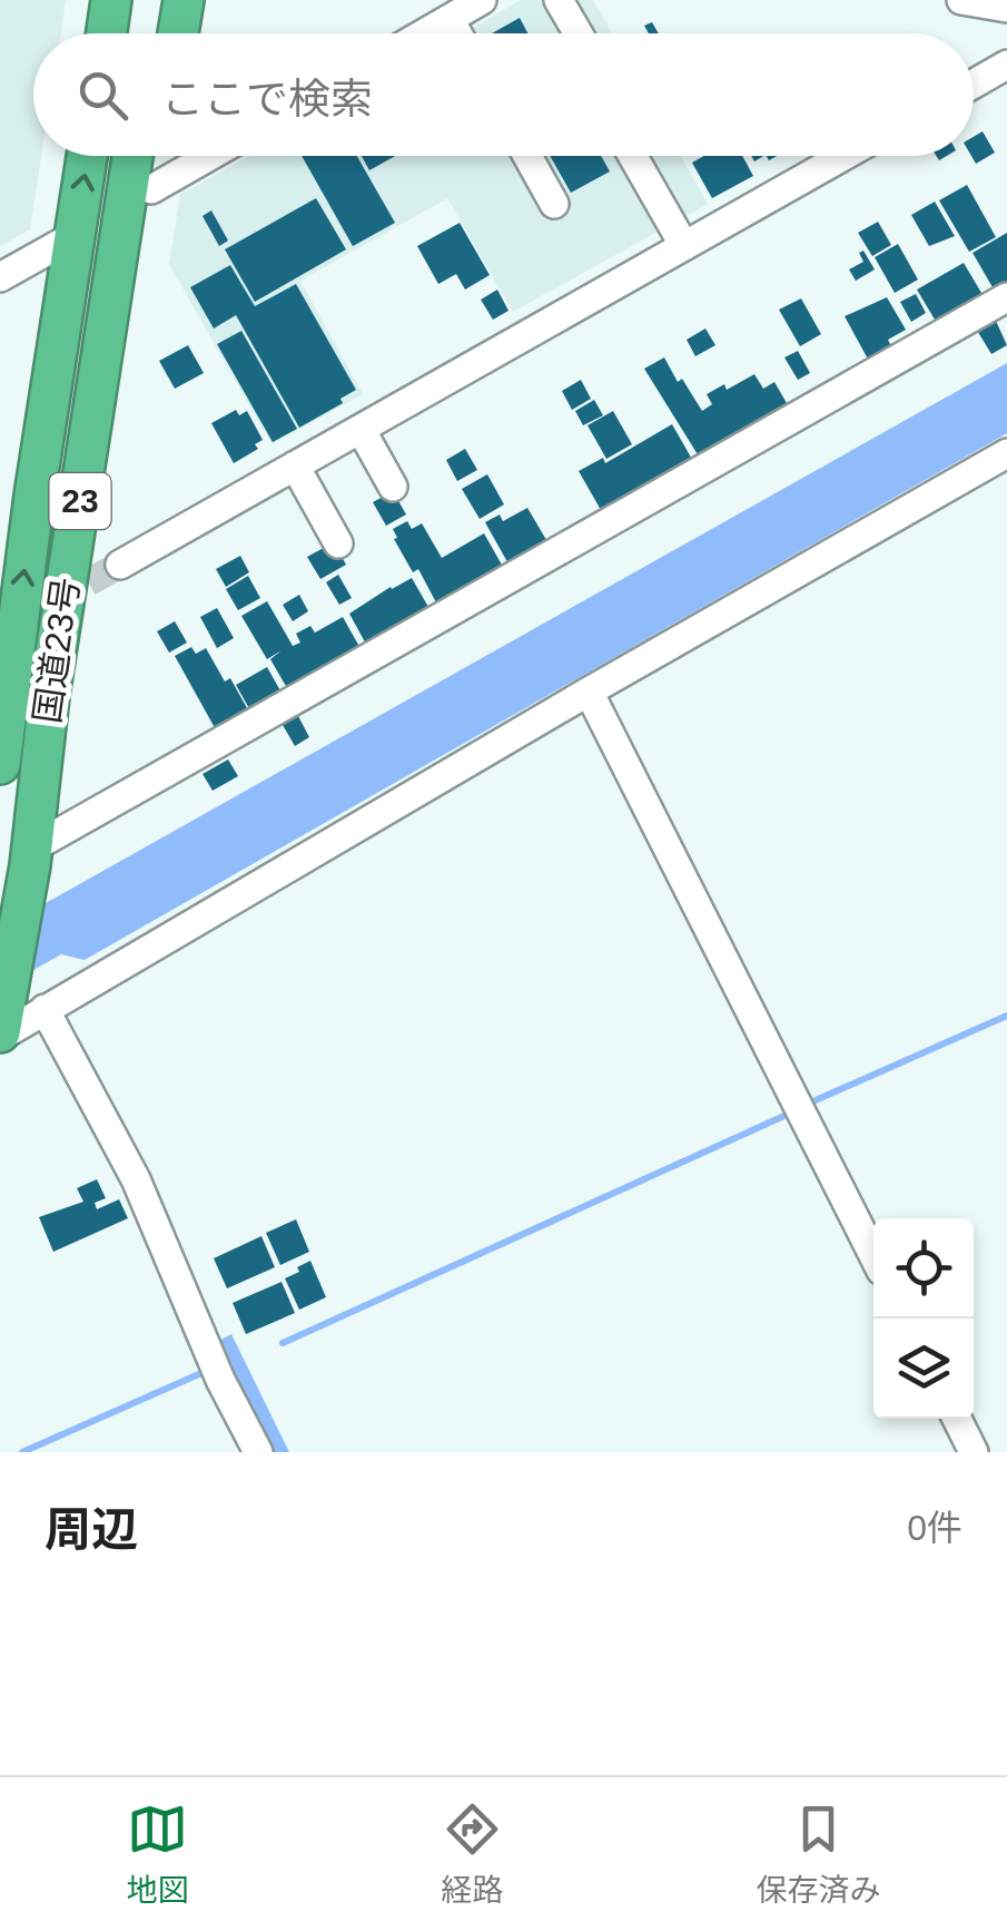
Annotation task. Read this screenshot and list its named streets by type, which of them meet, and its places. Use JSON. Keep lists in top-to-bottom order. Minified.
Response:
{"streets":{"highway":["23","国道23号"]},"page":{"search":"ここで検索","heading":["周辺","0件"],"nav":["地図","経路","保存済み"]}}
